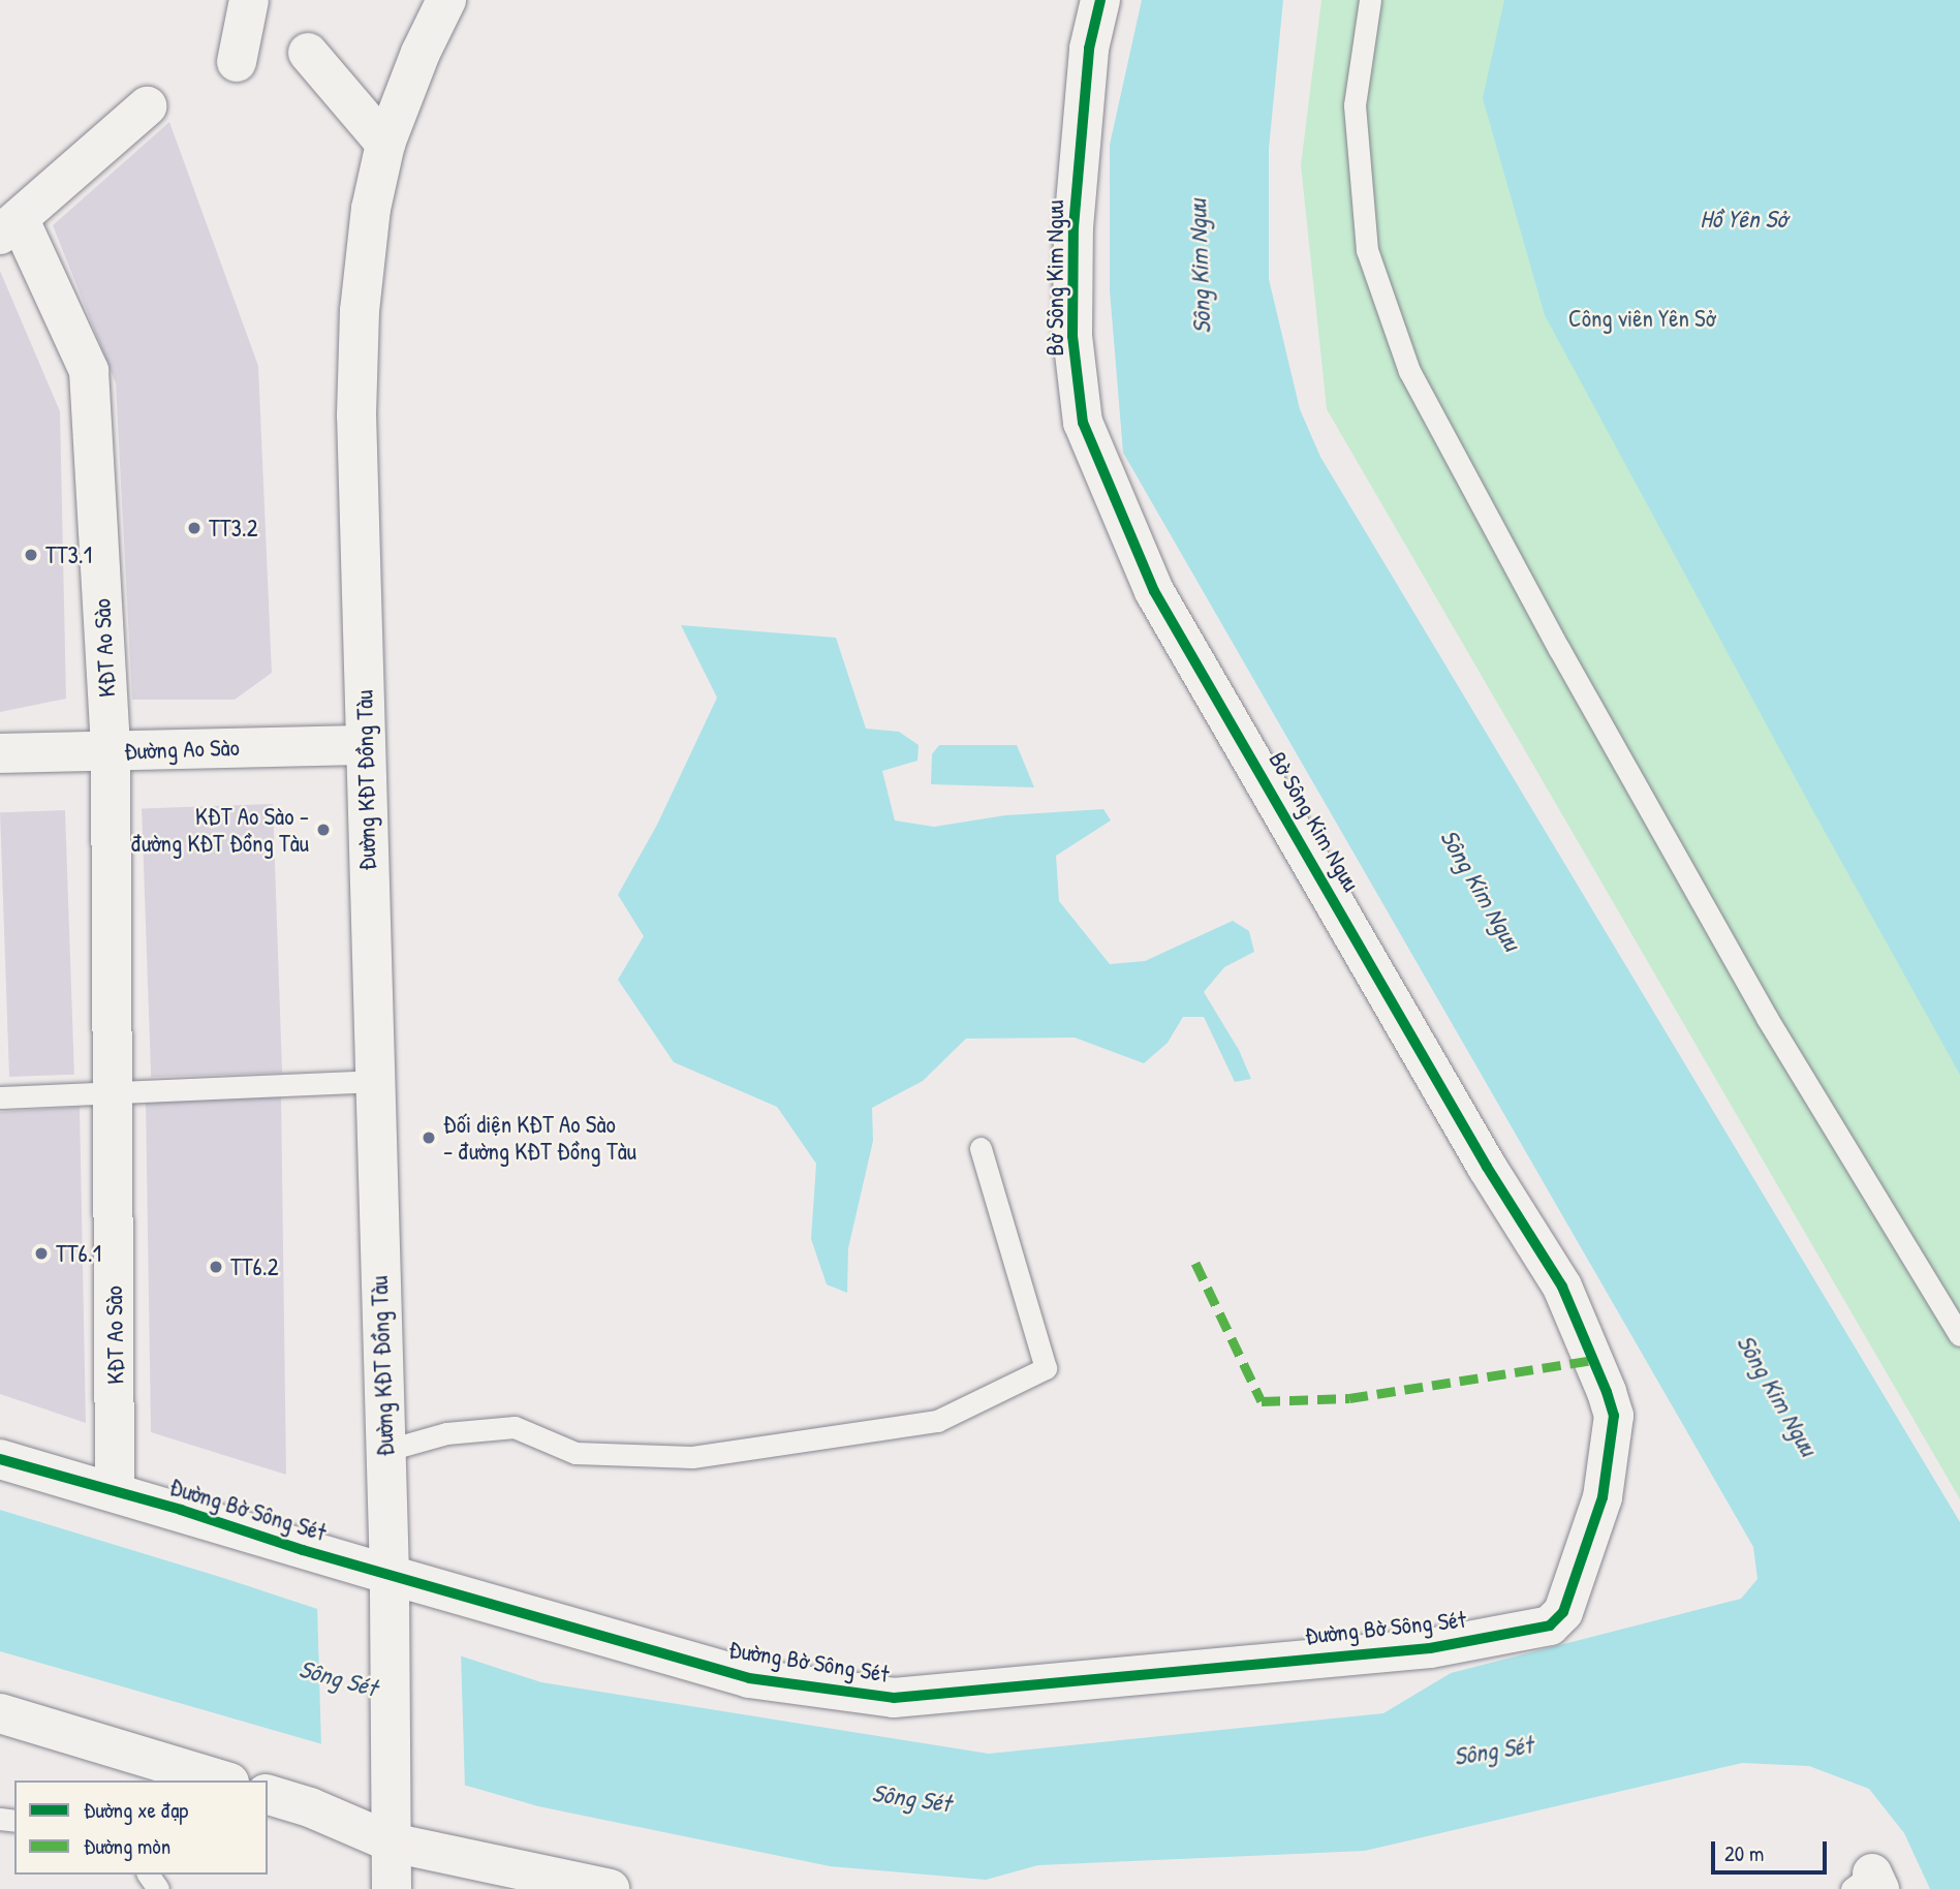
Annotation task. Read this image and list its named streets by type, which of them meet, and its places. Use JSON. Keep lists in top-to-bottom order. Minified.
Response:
{"streets":{"street":["Bờ Sông Kim Ngưu","KĐT Ao Sào","Đường Ao Sào","Đường KĐT Đồng Tàu","Đường Bờ Sông Sét"]},"crossings":[["Bờ Sông Kim Ngưu","Đường Bờ Sông Sét"],["KĐT Ao Sào","Đường Ao Sào"],["KĐT Ao Sào","Đường Bờ Sông Sét"],["Đường Ao Sào","Đường KĐT Đồng Tàu"],["Đường KĐT Đồng Tàu","Đường Bờ Sông Sét"]],"water":["Hồ Yên Sở","Sông Kim Ngưu","Sông Sét"],"parks":["Công viên Yên Sở"],"places":["TT3.2","TT3.1","KĐT Ao Sào - đường KĐT Đồng Tàu","Đối diện KĐT Ao Sào - đường KĐT Đồng Tàu","TT6.1","TT6.2"],"legend":["Đường xe đạp","Đường mòn"],"scale_bar":"20 m"}
